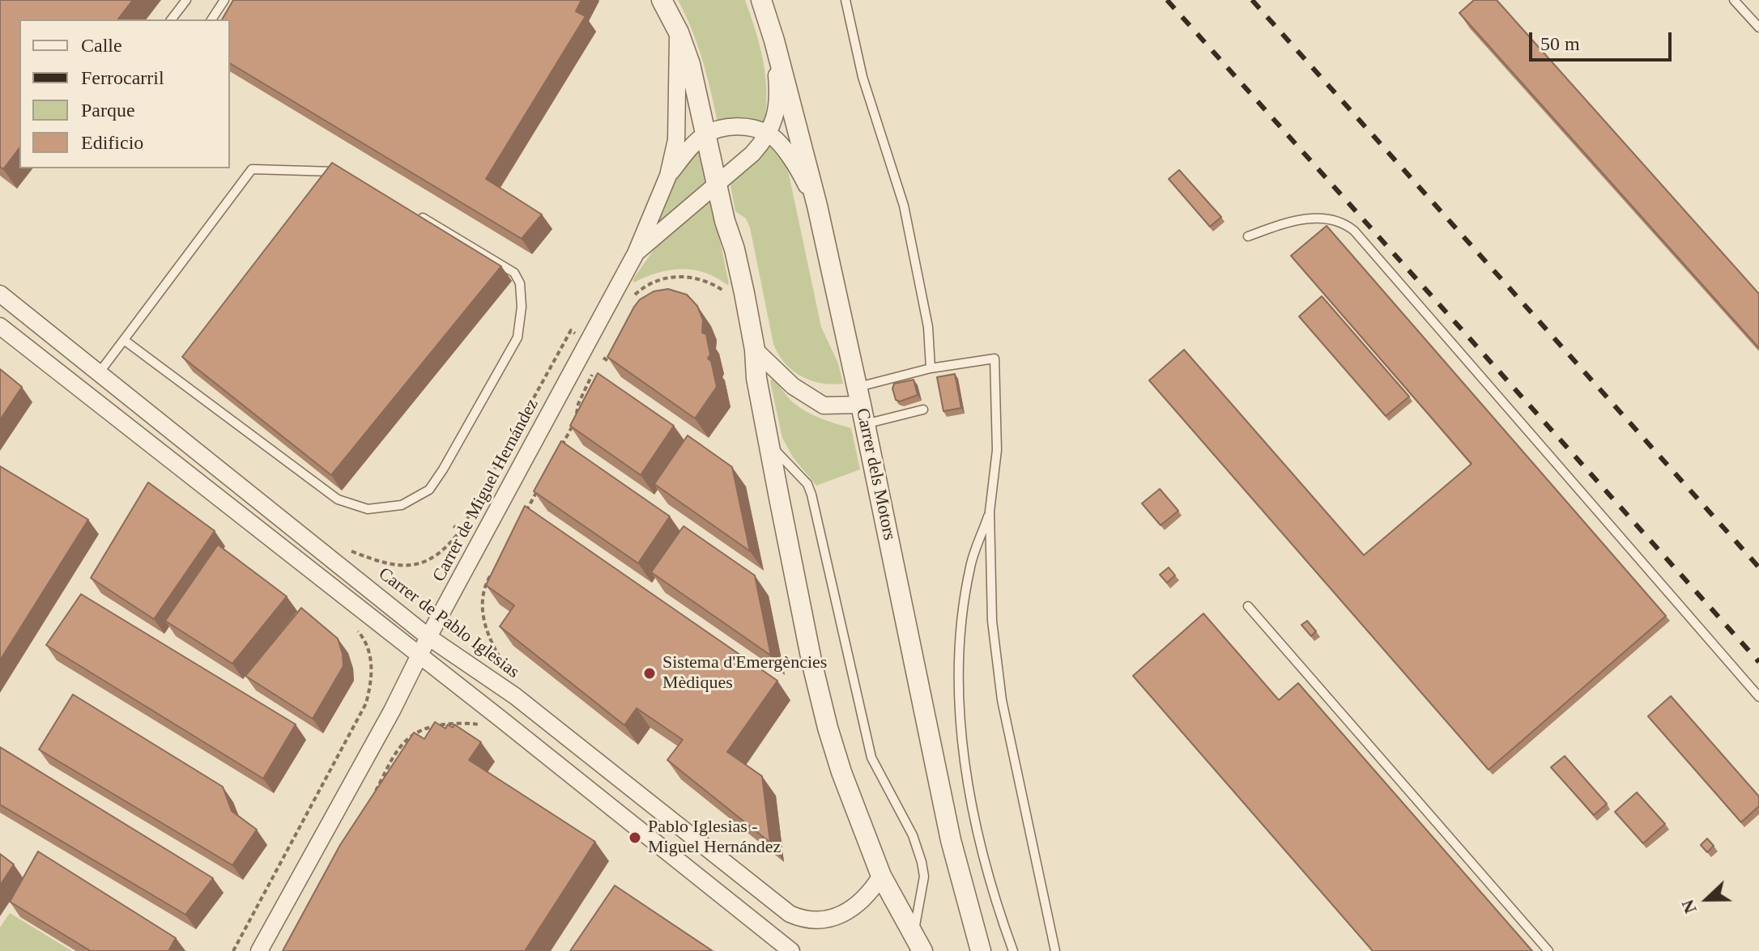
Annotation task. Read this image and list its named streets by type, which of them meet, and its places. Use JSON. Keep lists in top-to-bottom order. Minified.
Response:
{"streets":{"street":["Carrer dels Motors","Carrer de Miguel Hernández","Carrer de Pablo Iglesias"]},"crossings":[["Carrer dels Motors","Carrer de Miguel Hernández"],["Carrer de Miguel Hernández","Carrer de Pablo Iglesias"]],"places":["Sistema d'Emergències Mèdiques","Pablo Iglesias - Miguel Hernández"],"legend":["Calle","Ferrocarril","Parque","Edificio"],"scale_bar":"50 m","north":"left"}
